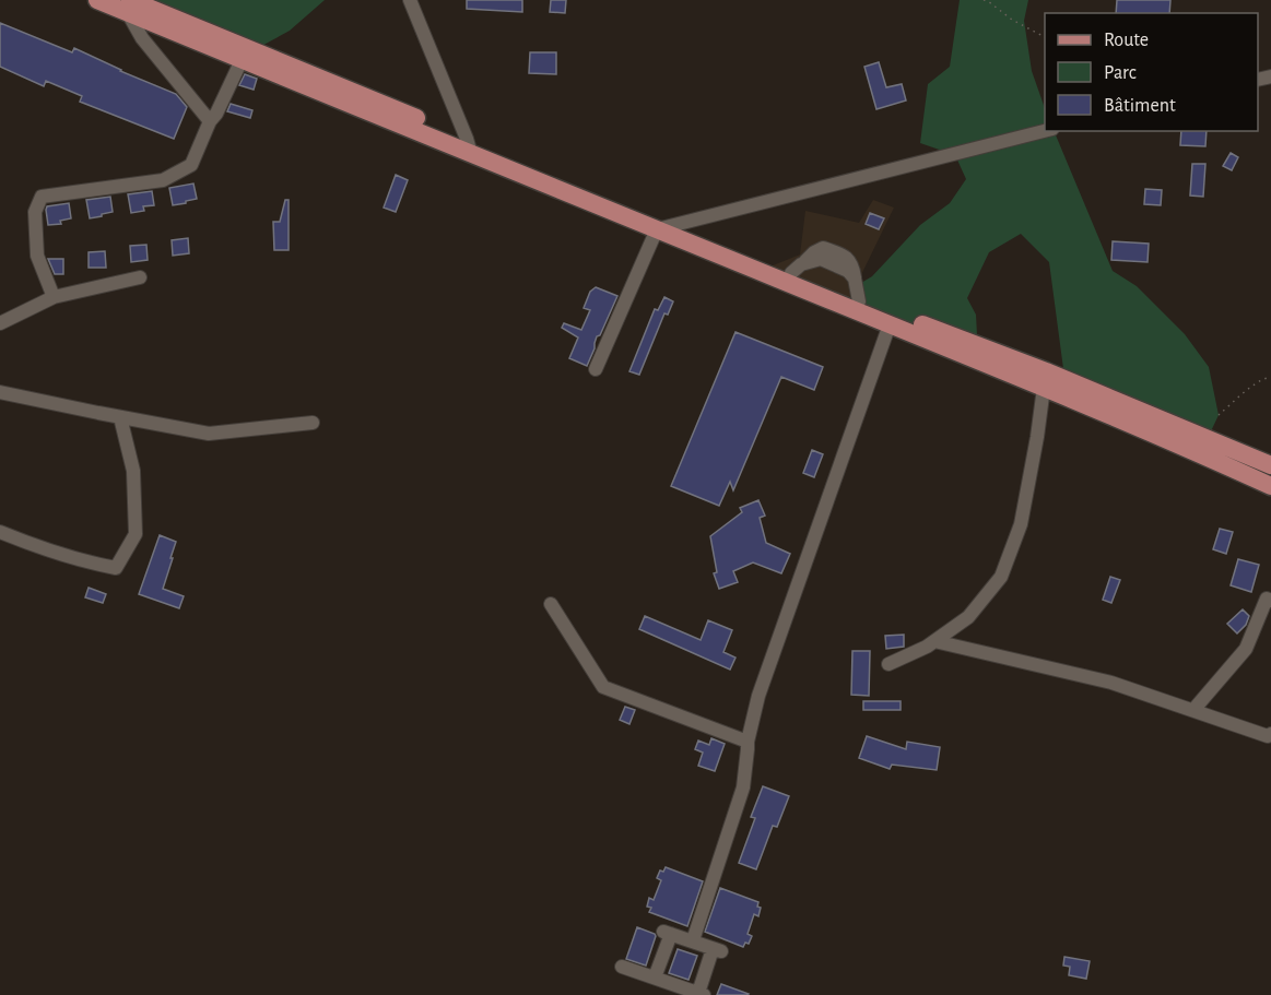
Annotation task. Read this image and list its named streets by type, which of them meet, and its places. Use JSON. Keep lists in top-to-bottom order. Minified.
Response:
{"legend":["Route","Parc","Bâtiment"]}
